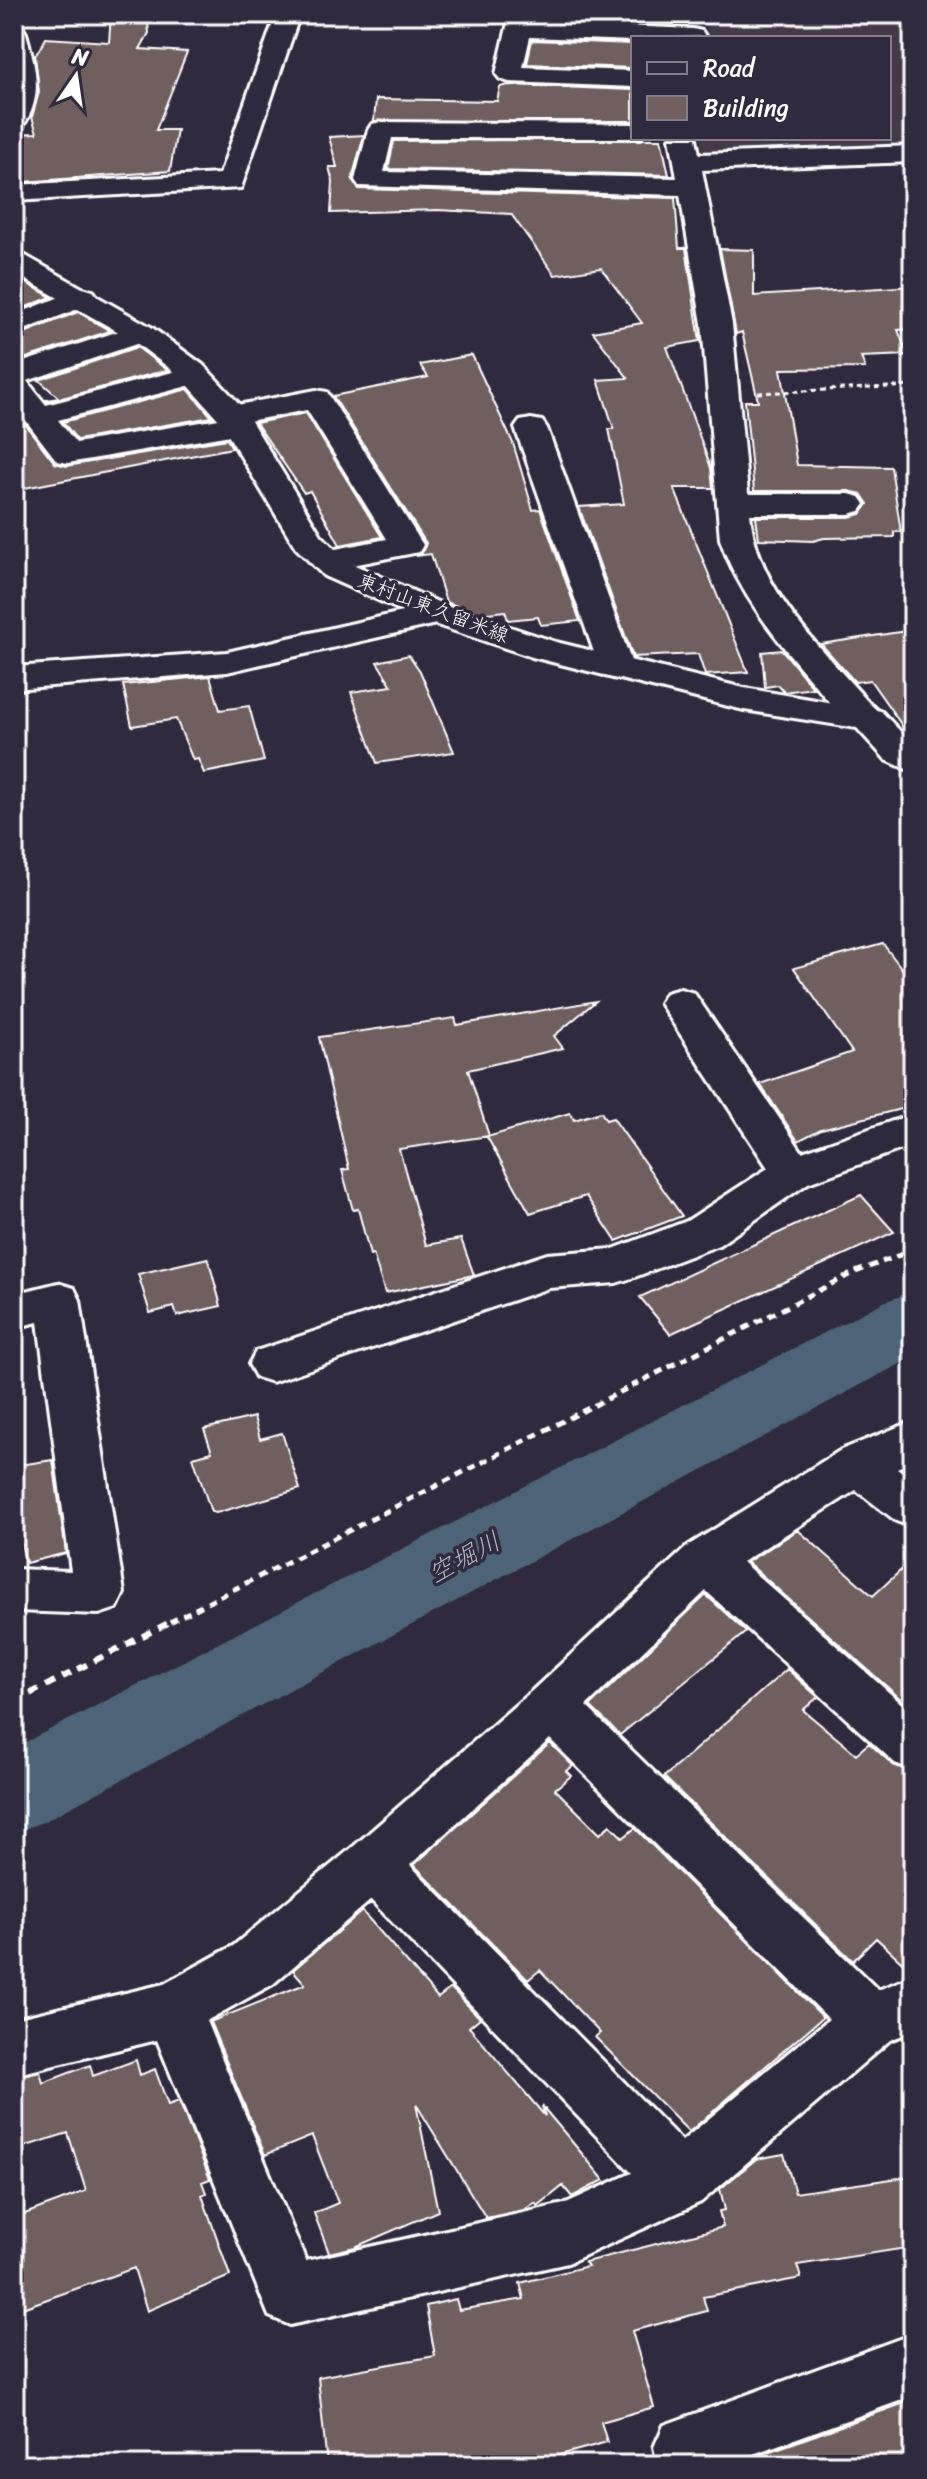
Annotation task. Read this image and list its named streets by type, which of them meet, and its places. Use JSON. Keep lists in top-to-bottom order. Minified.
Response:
{"streets":{"street":["東村山東久留米線"]},"water":["空堀川"],"legend":["Road","Building"],"north":"top"}
